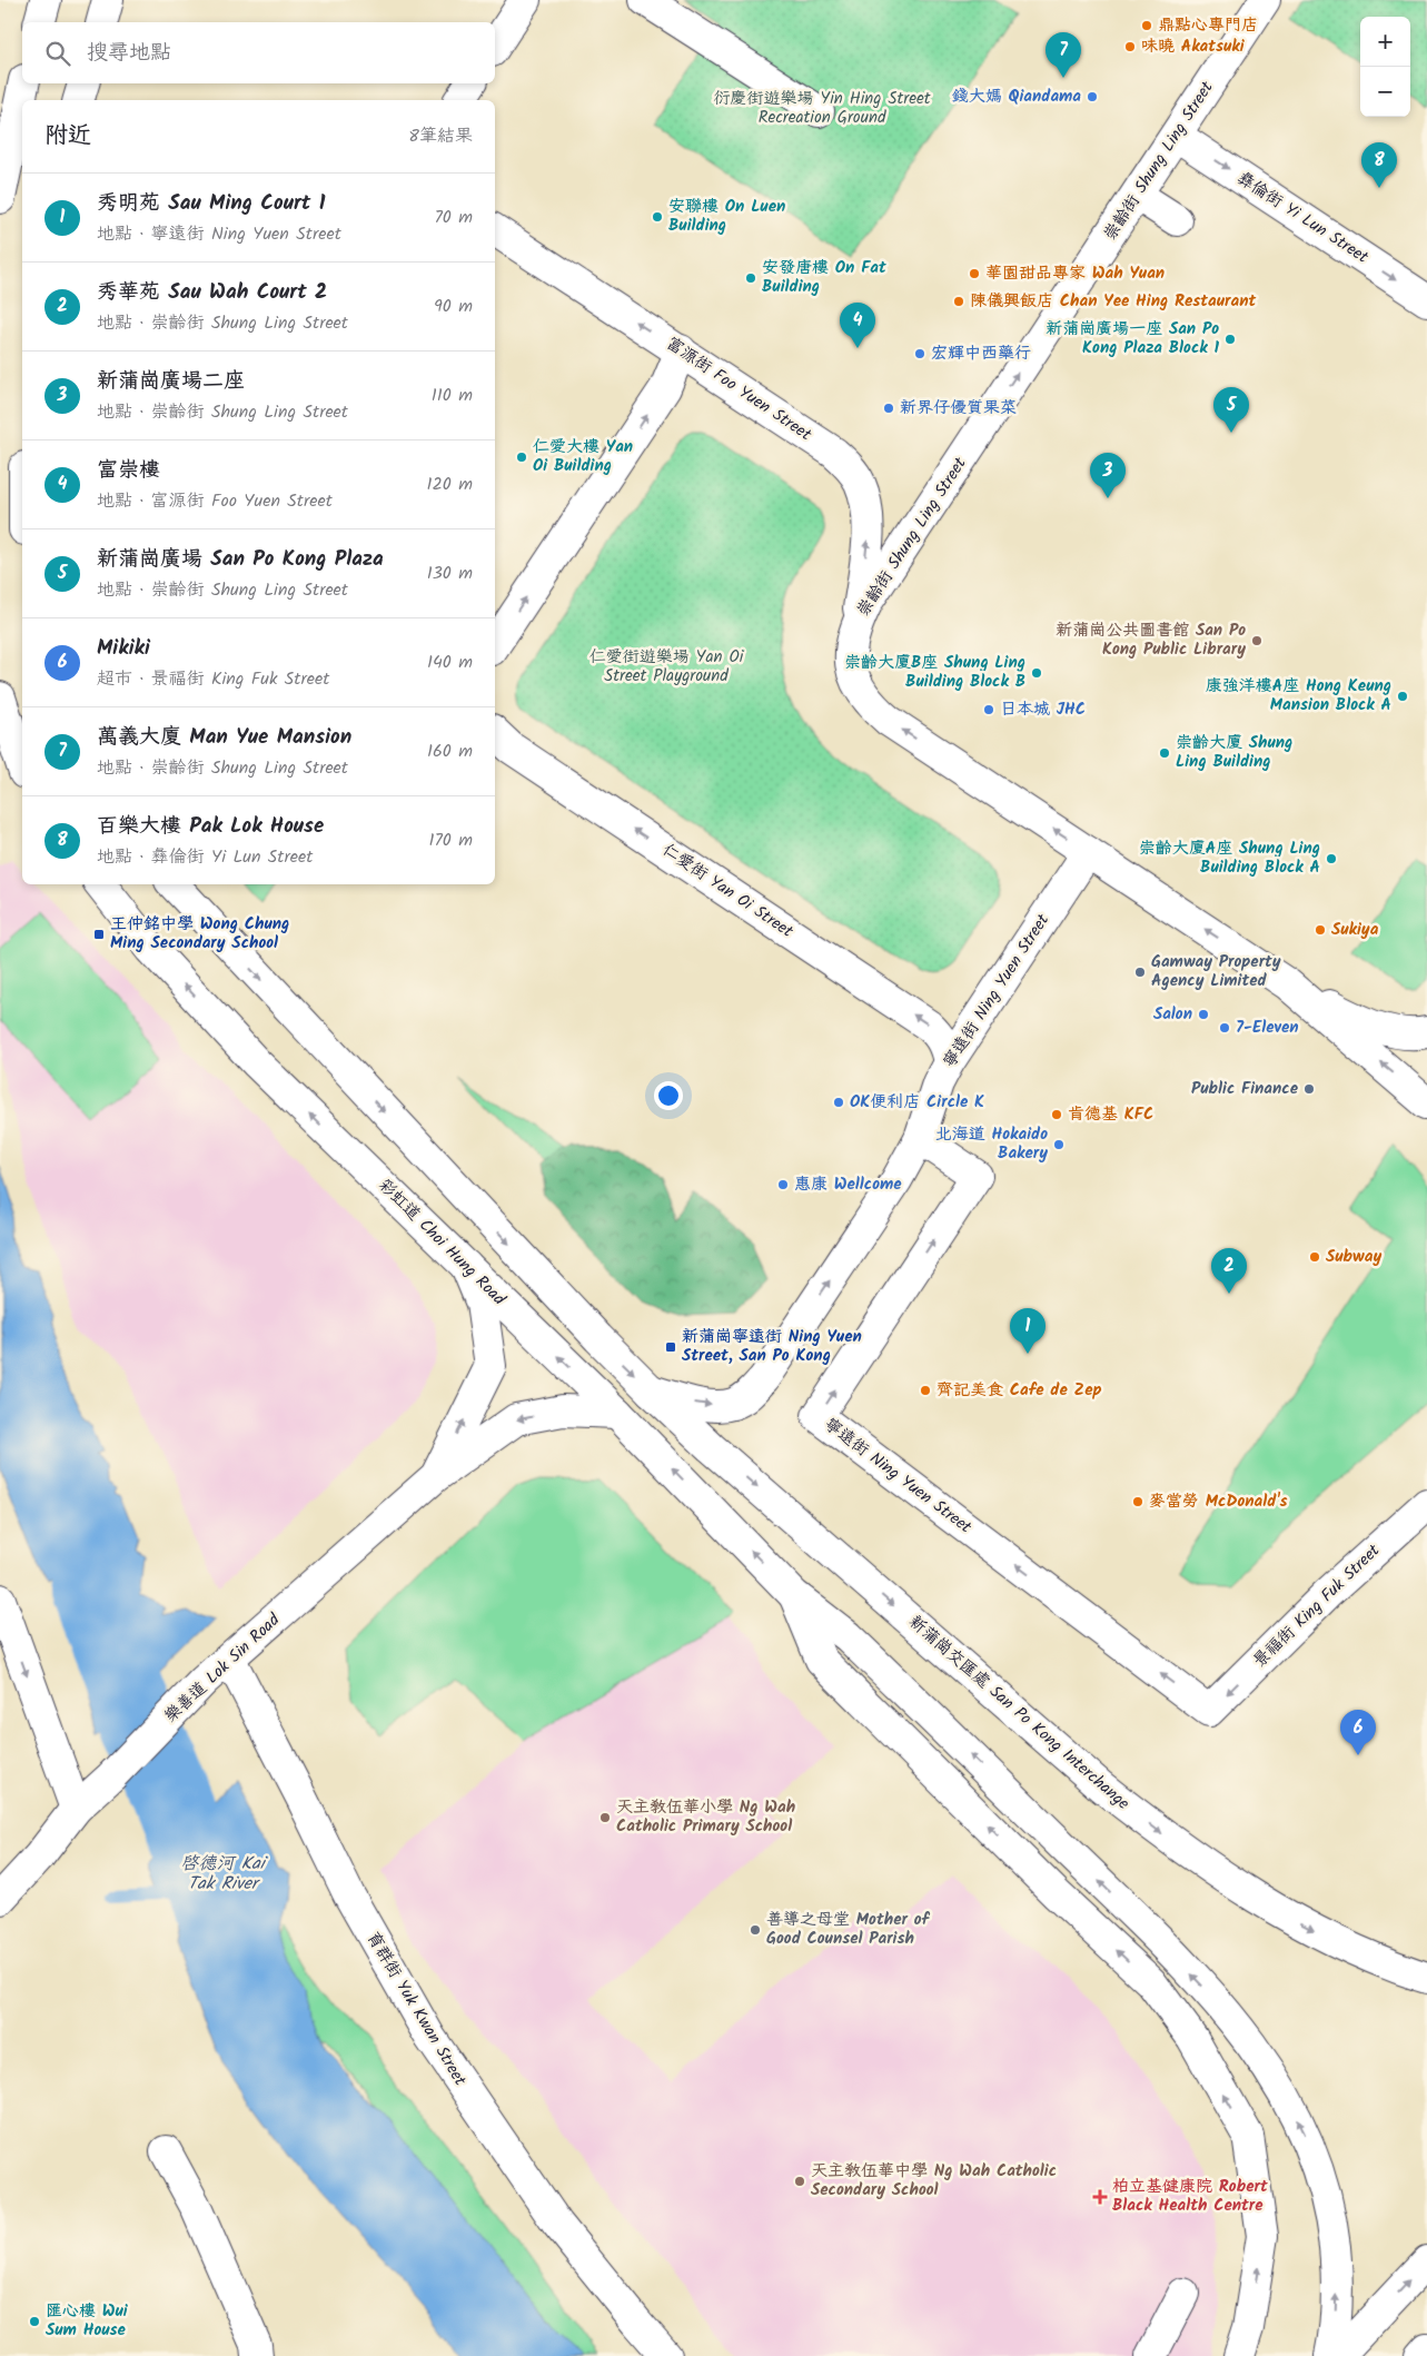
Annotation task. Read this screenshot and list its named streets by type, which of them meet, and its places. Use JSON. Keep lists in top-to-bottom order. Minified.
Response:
{"streets":{"street":["崇齡街 Shung Ling Street","彝倫街 Yi Lun Street","富源街 Foo Yuen Street","仁愛街 Yan Oi Street","寧遠街 Ning Yuen Street","彩虹道 Choi Hung Road","景福街 King Fuk Street","樂善道 Lok Sin Road","新蒲崗交匯處 San Po Kong Interchange","育群街 Yuk Kwan Street"]},"crossings":[["崇齡街 Shung Ling Street","彝倫街 Yi Lun Street"],["崇齡街 Shung Ling Street","富源街 Foo Yuen Street"],["崇齡街 Shung Ling Street","寧遠街 Ning Yuen Street"],["仁愛街 Yan Oi Street","寧遠街 Ning Yuen Street"],["寧遠街 Ning Yuen Street","景福街 King Fuk Street"],["寧遠街 Ning Yuen Street","新蒲崗交匯處 San Po Kong Interchange"],["彩虹道 Choi Hung Road","樂善道 Lok Sin Road"],["樂善道 Lok Sin Road","育群街 Yuk Kwan Street"]],"one_way":["彝倫街 Yi Lun Street","富源街 Foo Yuen Street","仁愛街 Yan Oi Street","景福街 King Fuk Street"],"water":["啓德河 Kai Tak River"],"parks":["衍慶街遊樂場 Yin Hing Street Recreation Ground","仁愛街遊樂場 Yan Oi Street Playground"],"places":{"other":["鼎點心專門店","味曉 Akatsuki","錢大媽 Qiandama","安聯樓 On Luen Building","華園甜品專家 Wah Yuan","安發唐樓 On Fat Building","陳儀興飯店 Chan Yee Hing Restaurant","新蒲崗廣場一座 San Po Kong Plaza Block 1","宏輝中西藥行","新界仔優質果菜","仁愛大樓 Yan Oi Building","新蒲崗公共圖書館 San Po Kong Public Library","崇齡大廈B座 Shung Ling Building Block B","康強洋樓A座 Hong Keung Mansion Block A","日本城 JHC","崇齡大廈 Shung Ling Building","崇齡大廈A座 Shung Ling Building Block A","Sukiya","Gamway Property Agency Limited","Salon","7-Eleven","Public Finance","OK便利店 Circle K","肯德基 KFC","北海道 Hokaido Bakery","惠康 Wellcome","Subway","齊記美食 Cafe de Zep","麥當勞 McDonald's","天主教伍華小學 Ng Wah Catholic Primary School","善導之母堂 Mother of Good Counsel Parish","天主教伍華中學 Ng Wah Catholic Secondary School","匯心樓 Wui Sum House"],"transit":["王仲銘中學 Wong Chung Ming Secondary School","新蒲崗寧遠街 Ning Yuen Street, San Po Kong"],"health":["柏立基健康院 Robert Black Health Centre"]},"page":{"map_buttons":["+","−"],"search":"搜尋地點","pins":["7","8","4","5","3","2","1","6"],"heading":["附近","8筆結果"],"list":[{"mark":"1","name":"秀明苑 Sau Ming Court 1","note":"地點 · 寧遠街 Ning Yuen Street","value":"70 m"},{"mark":"2","name":"秀華苑 Sau Wah Court 2","note":"地點 · 崇齡街 Shung Ling Street","value":"90 m"},{"mark":"3","name":"新蒲崗廣場二座","note":"地點 · 崇齡街 Shung Ling Street","value":"110 m"},{"mark":"4","name":"富崇樓","note":"地點 · 富源街 Foo Yuen Street","value":"120 m"},{"mark":"5","name":"新蒲崗廣場 San Po Kong Plaza","note":"地點 · 崇齡街 Shung Ling Street","value":"130 m"},{"mark":"6","name":"Mikiki","note":"超市 · 景福街 King Fuk Street","value":"140 m"},{"mark":"7","name":"萬義大廈 Man Yue Mansion","note":"地點 · 崇齡街 Shung Ling Street","value":"160 m"},{"mark":"8","name":"百樂大樓 Pak Lok House","note":"地點 · 彝倫街 Yi Lun Street","value":"170 m"}]}}
